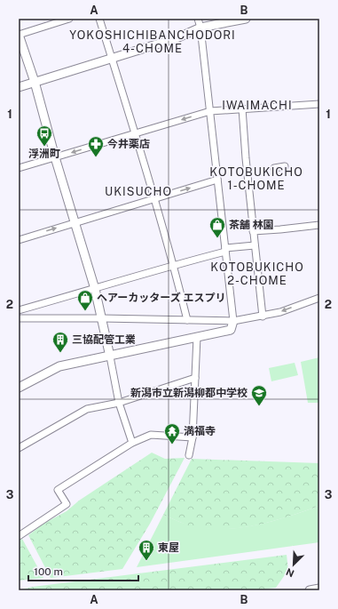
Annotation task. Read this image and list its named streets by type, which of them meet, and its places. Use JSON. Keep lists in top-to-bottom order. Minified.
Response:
{"districts":["YOKOSHICHIBANCHODORI 4-CHOME","IWAIMACHI","KOTOBUKICHO 1-CHOME","UKISUCHO","KOTOBUKICHO 2-CHOME"],"places":{"bus stop":["浮洲町"],"pharmacy":["今井薬店"],"shop":["茶舗 林園","ヘアーカッターズ エスプリ"],"building":["三協配管工業","東屋"],"school or university":["新潟市立新潟柳都中学校"],"temple":["満福寺"]},"scale_bar":"100 m","north":"bottom left","grid":{"columns":["A","B"],"rows":["1","2","3"]}}
